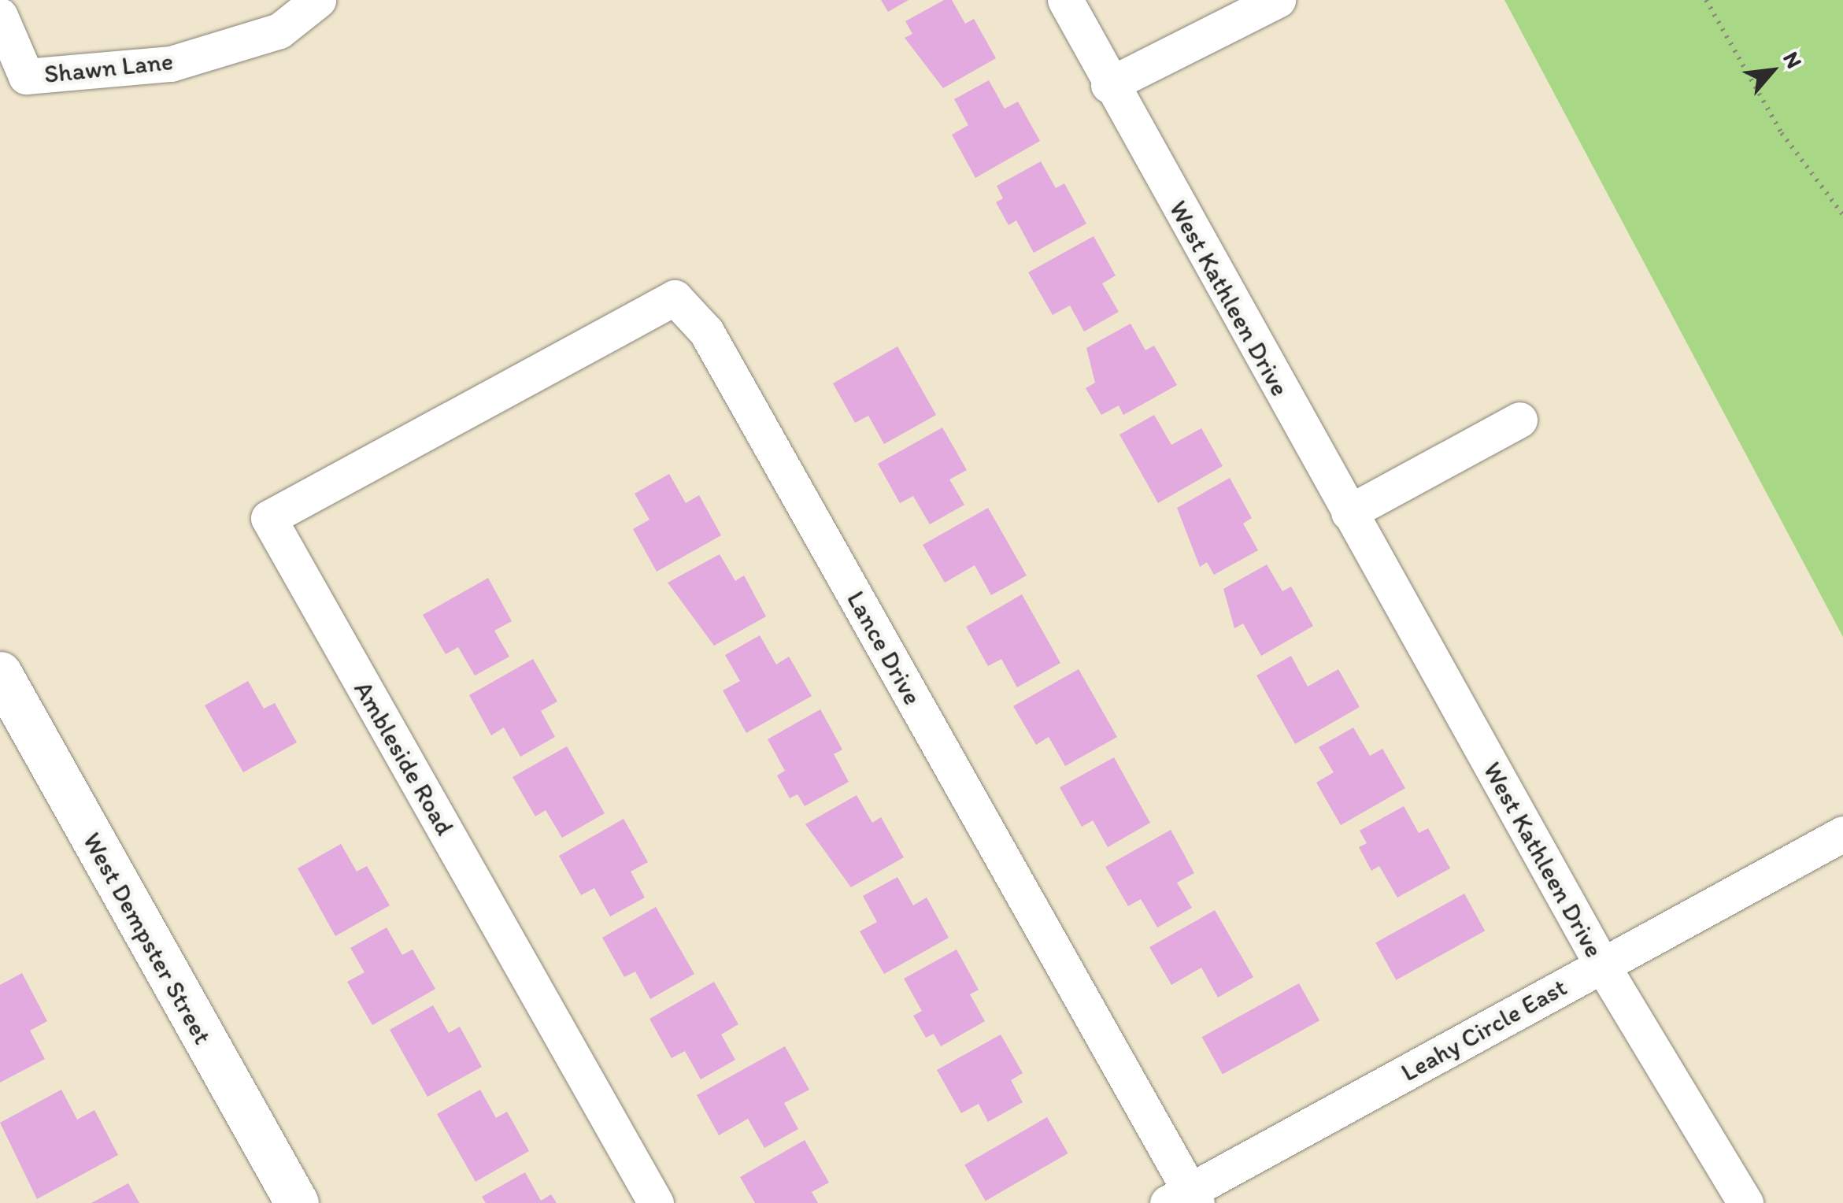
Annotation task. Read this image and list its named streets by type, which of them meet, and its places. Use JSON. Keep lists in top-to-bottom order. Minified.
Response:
{"streets":{"main road":["West Dempster Street"],"street":["Shawn Lane","West Kathleen Drive","Lance Drive","Ambleside Road","Leahy Circle East"]},"crossings":[["West Kathleen Drive","Leahy Circle East"],["Lance Drive","Ambleside Road"],["Lance Drive","Leahy Circle East"]],"north":"top right"}
